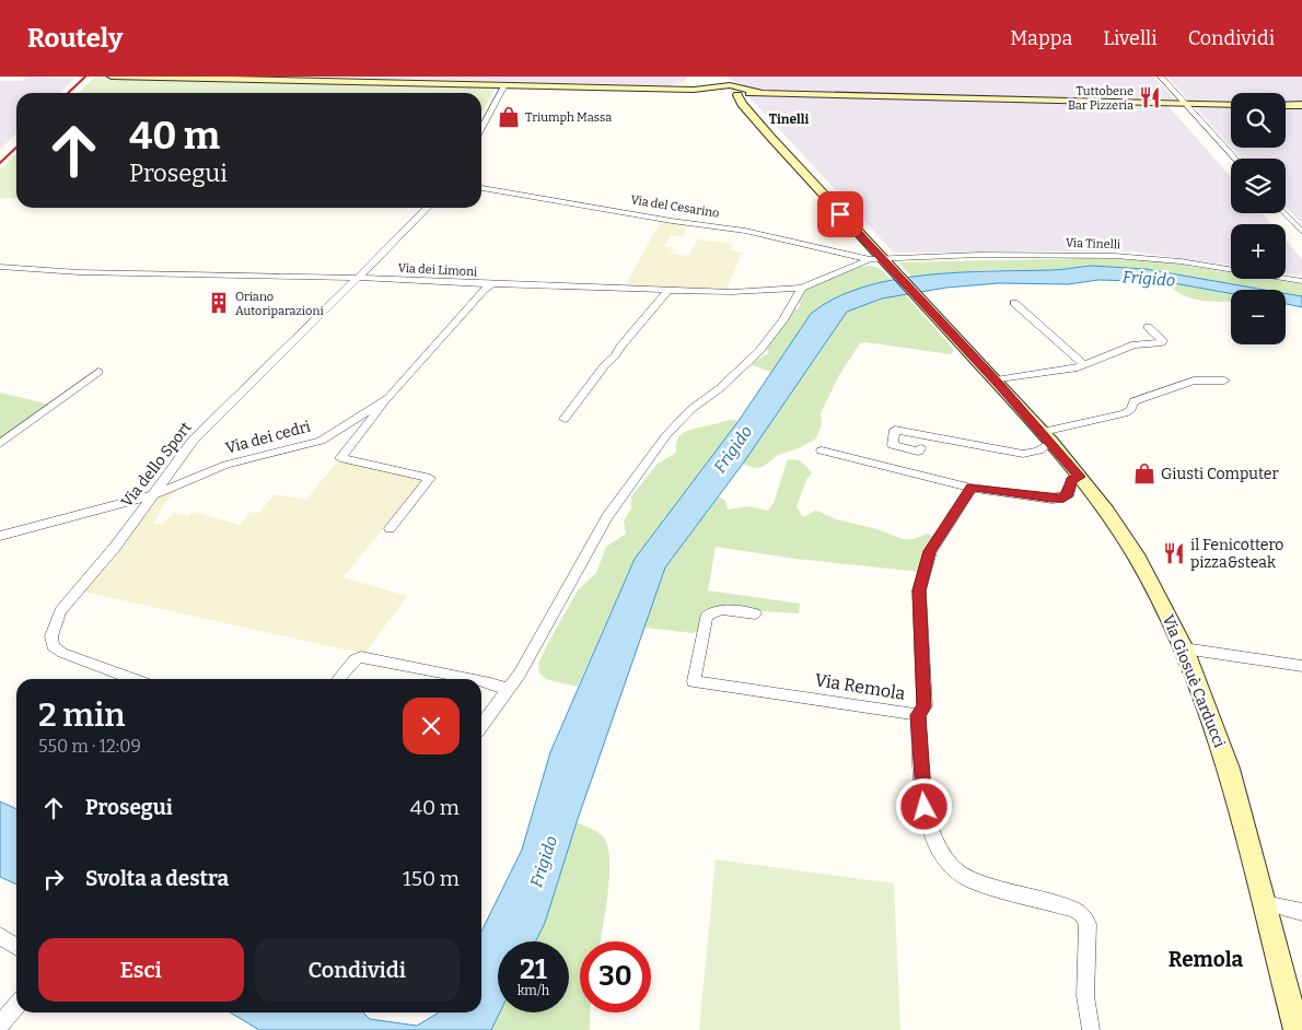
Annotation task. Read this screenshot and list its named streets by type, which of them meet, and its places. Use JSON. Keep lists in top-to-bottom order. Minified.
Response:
{"streets":{"main road":["Via Giosuè Carducci"],"street":["Via del Cesarino","Via Tinelli","Via dei Limoni","Via dei cedri","Via dello Sport","Via Remola"]},"crossings":[["Via del Cesarino","Via Tinelli"],["Via del Cesarino","Via dei Limoni"],["Via del Cesarino","Via Giosuè Carducci"],["Via Tinelli","Via dei Limoni"],["Via Tinelli","Via Giosuè Carducci"],["Via dei Limoni","Via dei cedri"],["Via dei Limoni","Via dello Sport"],["Via dei Limoni","Via Giosuè Carducci"],["Via dei cedri","Via dello Sport"]],"districts":["Tinelli","Remola"],"water":["Frigido"],"places":{"restaurant":["Tuttobene Bar Pizzeria","il Fenicottero pizza&steak"],"shop":["Triumph Massa","Giusti Computer"],"building":["Oriano Autoriparazioni"]},"page":{"header":"Routely","nav":["Mappa","Livelli","Condividi"],"map_buttons":["+","−"],"turn":["40 m","Prosegui"],"heading":["2 min","550 m · 12:09"],"list":[{"name":"Prosegui","value":"40 m"},{"name":"Svolta a destra","value":"150 m"}],"buttons":["Esci","Condividi"],"speed":"21 km/h","limit":"30"}}
